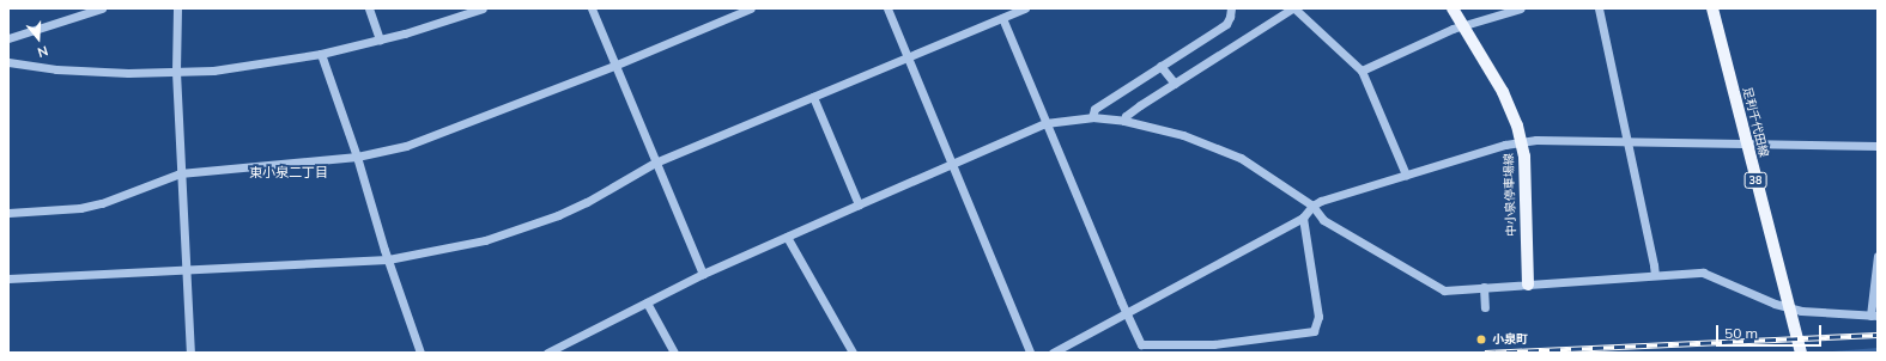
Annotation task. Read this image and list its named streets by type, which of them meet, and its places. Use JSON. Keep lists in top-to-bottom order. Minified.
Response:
{"streets":{"main road":["足利千代田線","38","中小泉停車場線"]},"districts":["東小泉二丁目"],"places":["小泉町"],"scale_bar":"50 m","north":"bottom"}
